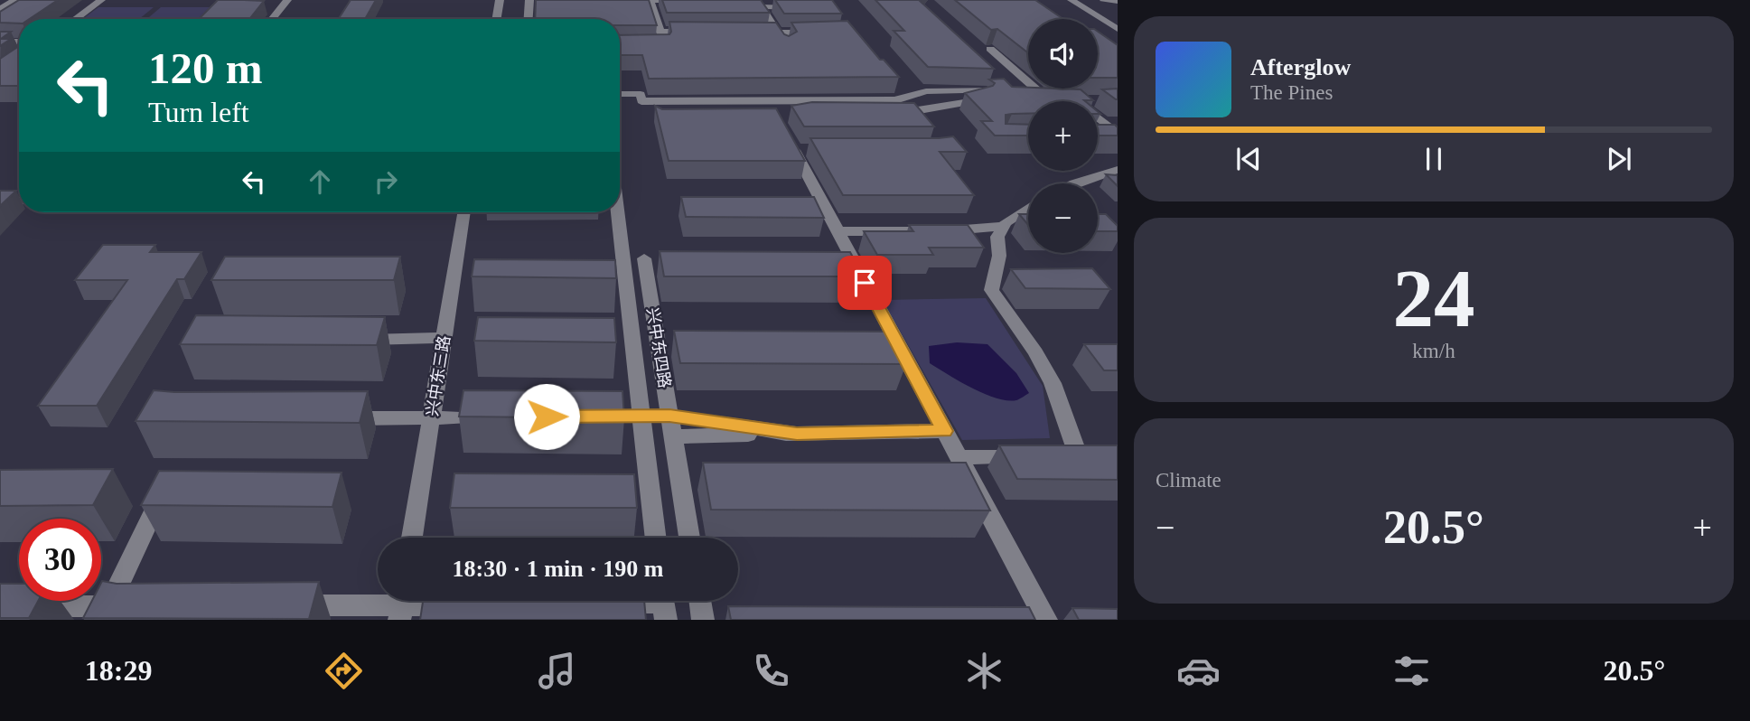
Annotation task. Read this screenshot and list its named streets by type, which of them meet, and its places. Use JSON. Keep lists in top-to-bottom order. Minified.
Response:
{"streets":{"street":["兴中东四路","兴中东三路"]},"page":{"map_buttons":["+","−"],"turn":["120 m","Turn left"],"song":["Afterglow","The Pines"],"tile":[["24","km/h"],"Climate"],"heat":["−","20.5°","+"],"limit":"30","trip":"18:30 · 1 min · 190 m","tabs":["18:29","20.5°"]}}
